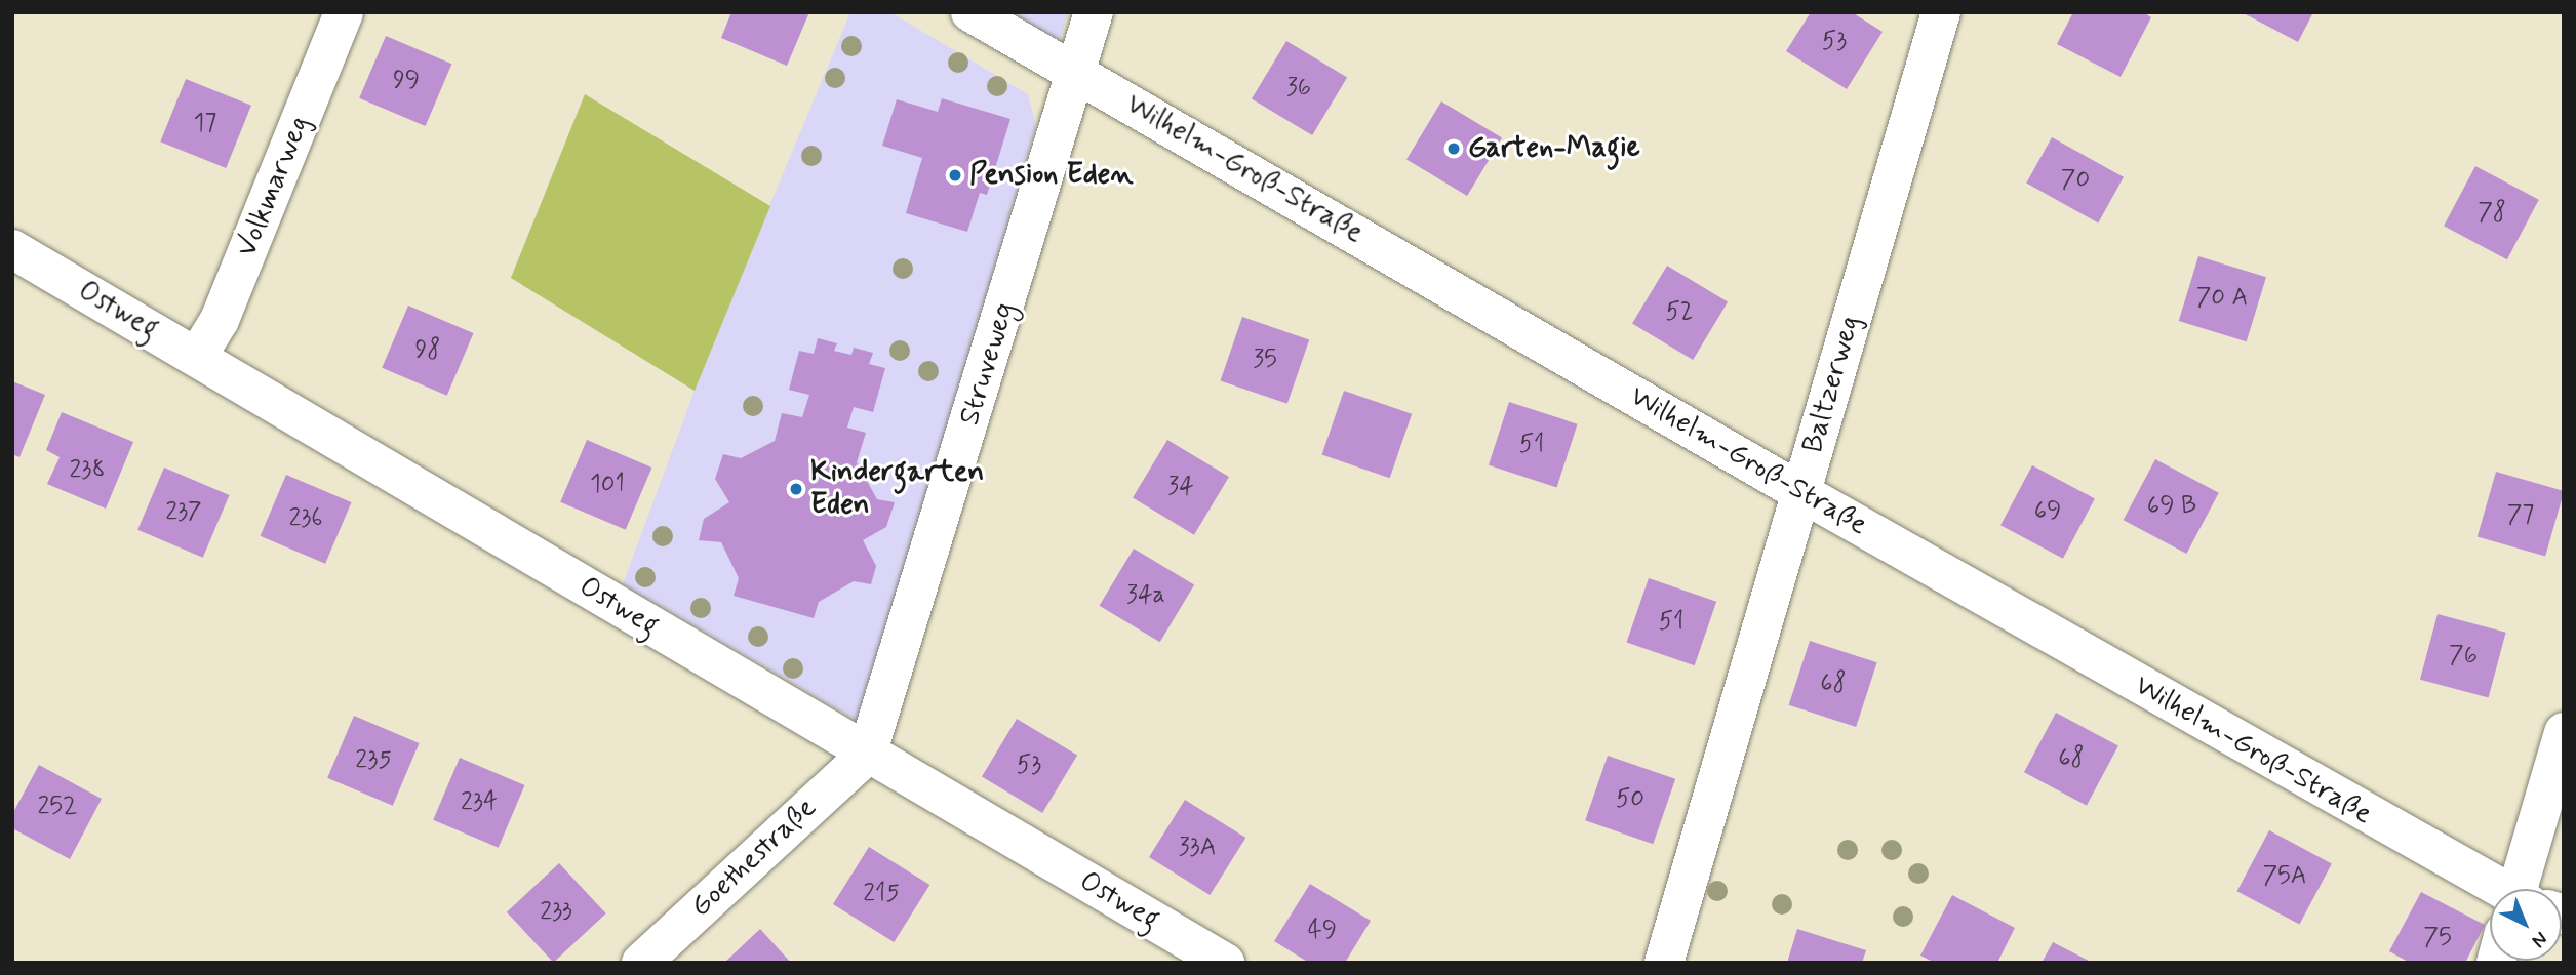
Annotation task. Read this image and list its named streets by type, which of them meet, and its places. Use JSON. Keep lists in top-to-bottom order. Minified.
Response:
{"streets":{"street":["Wilhelm-Groß-Straße","Volkmarweg","Ostweg","Struveweg","Baltzerweg","Goethestraße"]},"crossings":[["Wilhelm-Groß-Straße","Struveweg"],["Wilhelm-Groß-Straße","Baltzerweg"],["Volkmarweg","Ostweg"],["Ostweg","Struveweg"],["Ostweg","Goethestraße"],["Struveweg","Goethestraße"]],"places":["Garten-Magie","Pension Eden","Kindergarten Eden"],"house_numbers":["53","99","36","17","70","78","70 A","52","98","35","51","238","101","34","69 B","69","237","77","236","34a","51","76","68","68","235","53","50","234","252","33A","75A","215","233","49","75"],"north":"bottom right"}
